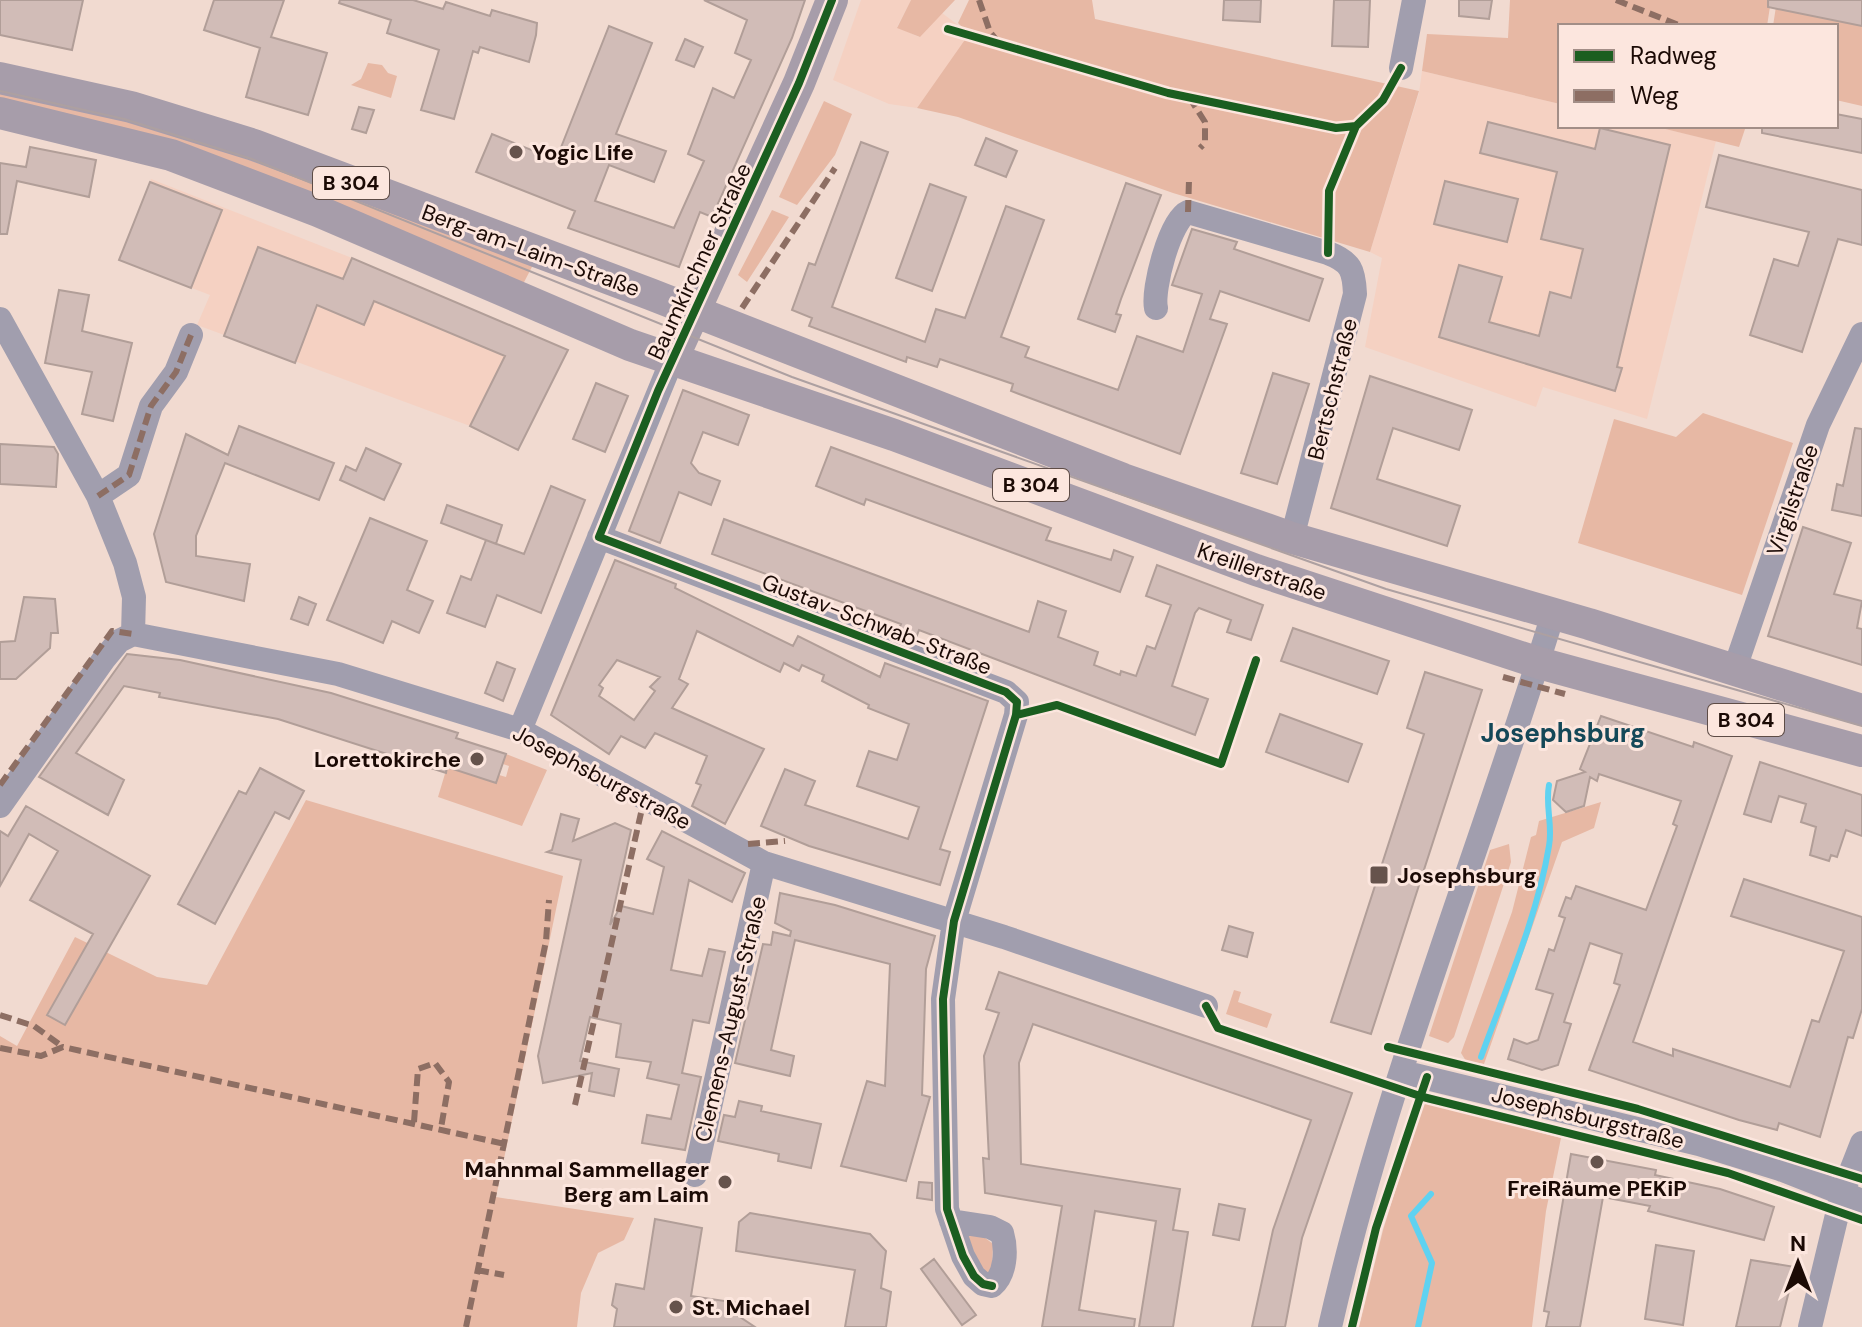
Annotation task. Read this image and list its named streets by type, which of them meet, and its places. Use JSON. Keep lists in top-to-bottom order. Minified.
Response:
{"streets":{"main road":["B 304","Berg-am-Laim-Straße","Baumkirchner Straße","Kreillerstraße"],"street":["Bertschstraße","Virgilstraße","Gustav-Schwab-Straße","Josephsburgstraße","Clemens-August-Straße"]},"crossings":[["Berg-am-Laim-Straße","Baumkirchner Straße"],["Berg-am-Laim-Straße","Kreillerstraße"],["Baumkirchner Straße","Kreillerstraße"],["Baumkirchner Straße","Gustav-Schwab-Straße"],["Baumkirchner Straße","Josephsburgstraße"],["Bertschstraße","Kreillerstraße"],["Virgilstraße","Kreillerstraße"],["Gustav-Schwab-Straße","Josephsburgstraße"],["Josephsburgstraße","Clemens-August-Straße"]],"districts":["Josephsburg"],"places":{"other":["Yogic Life","Lorettokirche","FreiRäume PEKiP","Mahnmal Sammellager Berg am Laim","St. Michael"],"transit":["Josephsburg"]},"legend":["Radweg","Weg"],"north":"top"}
